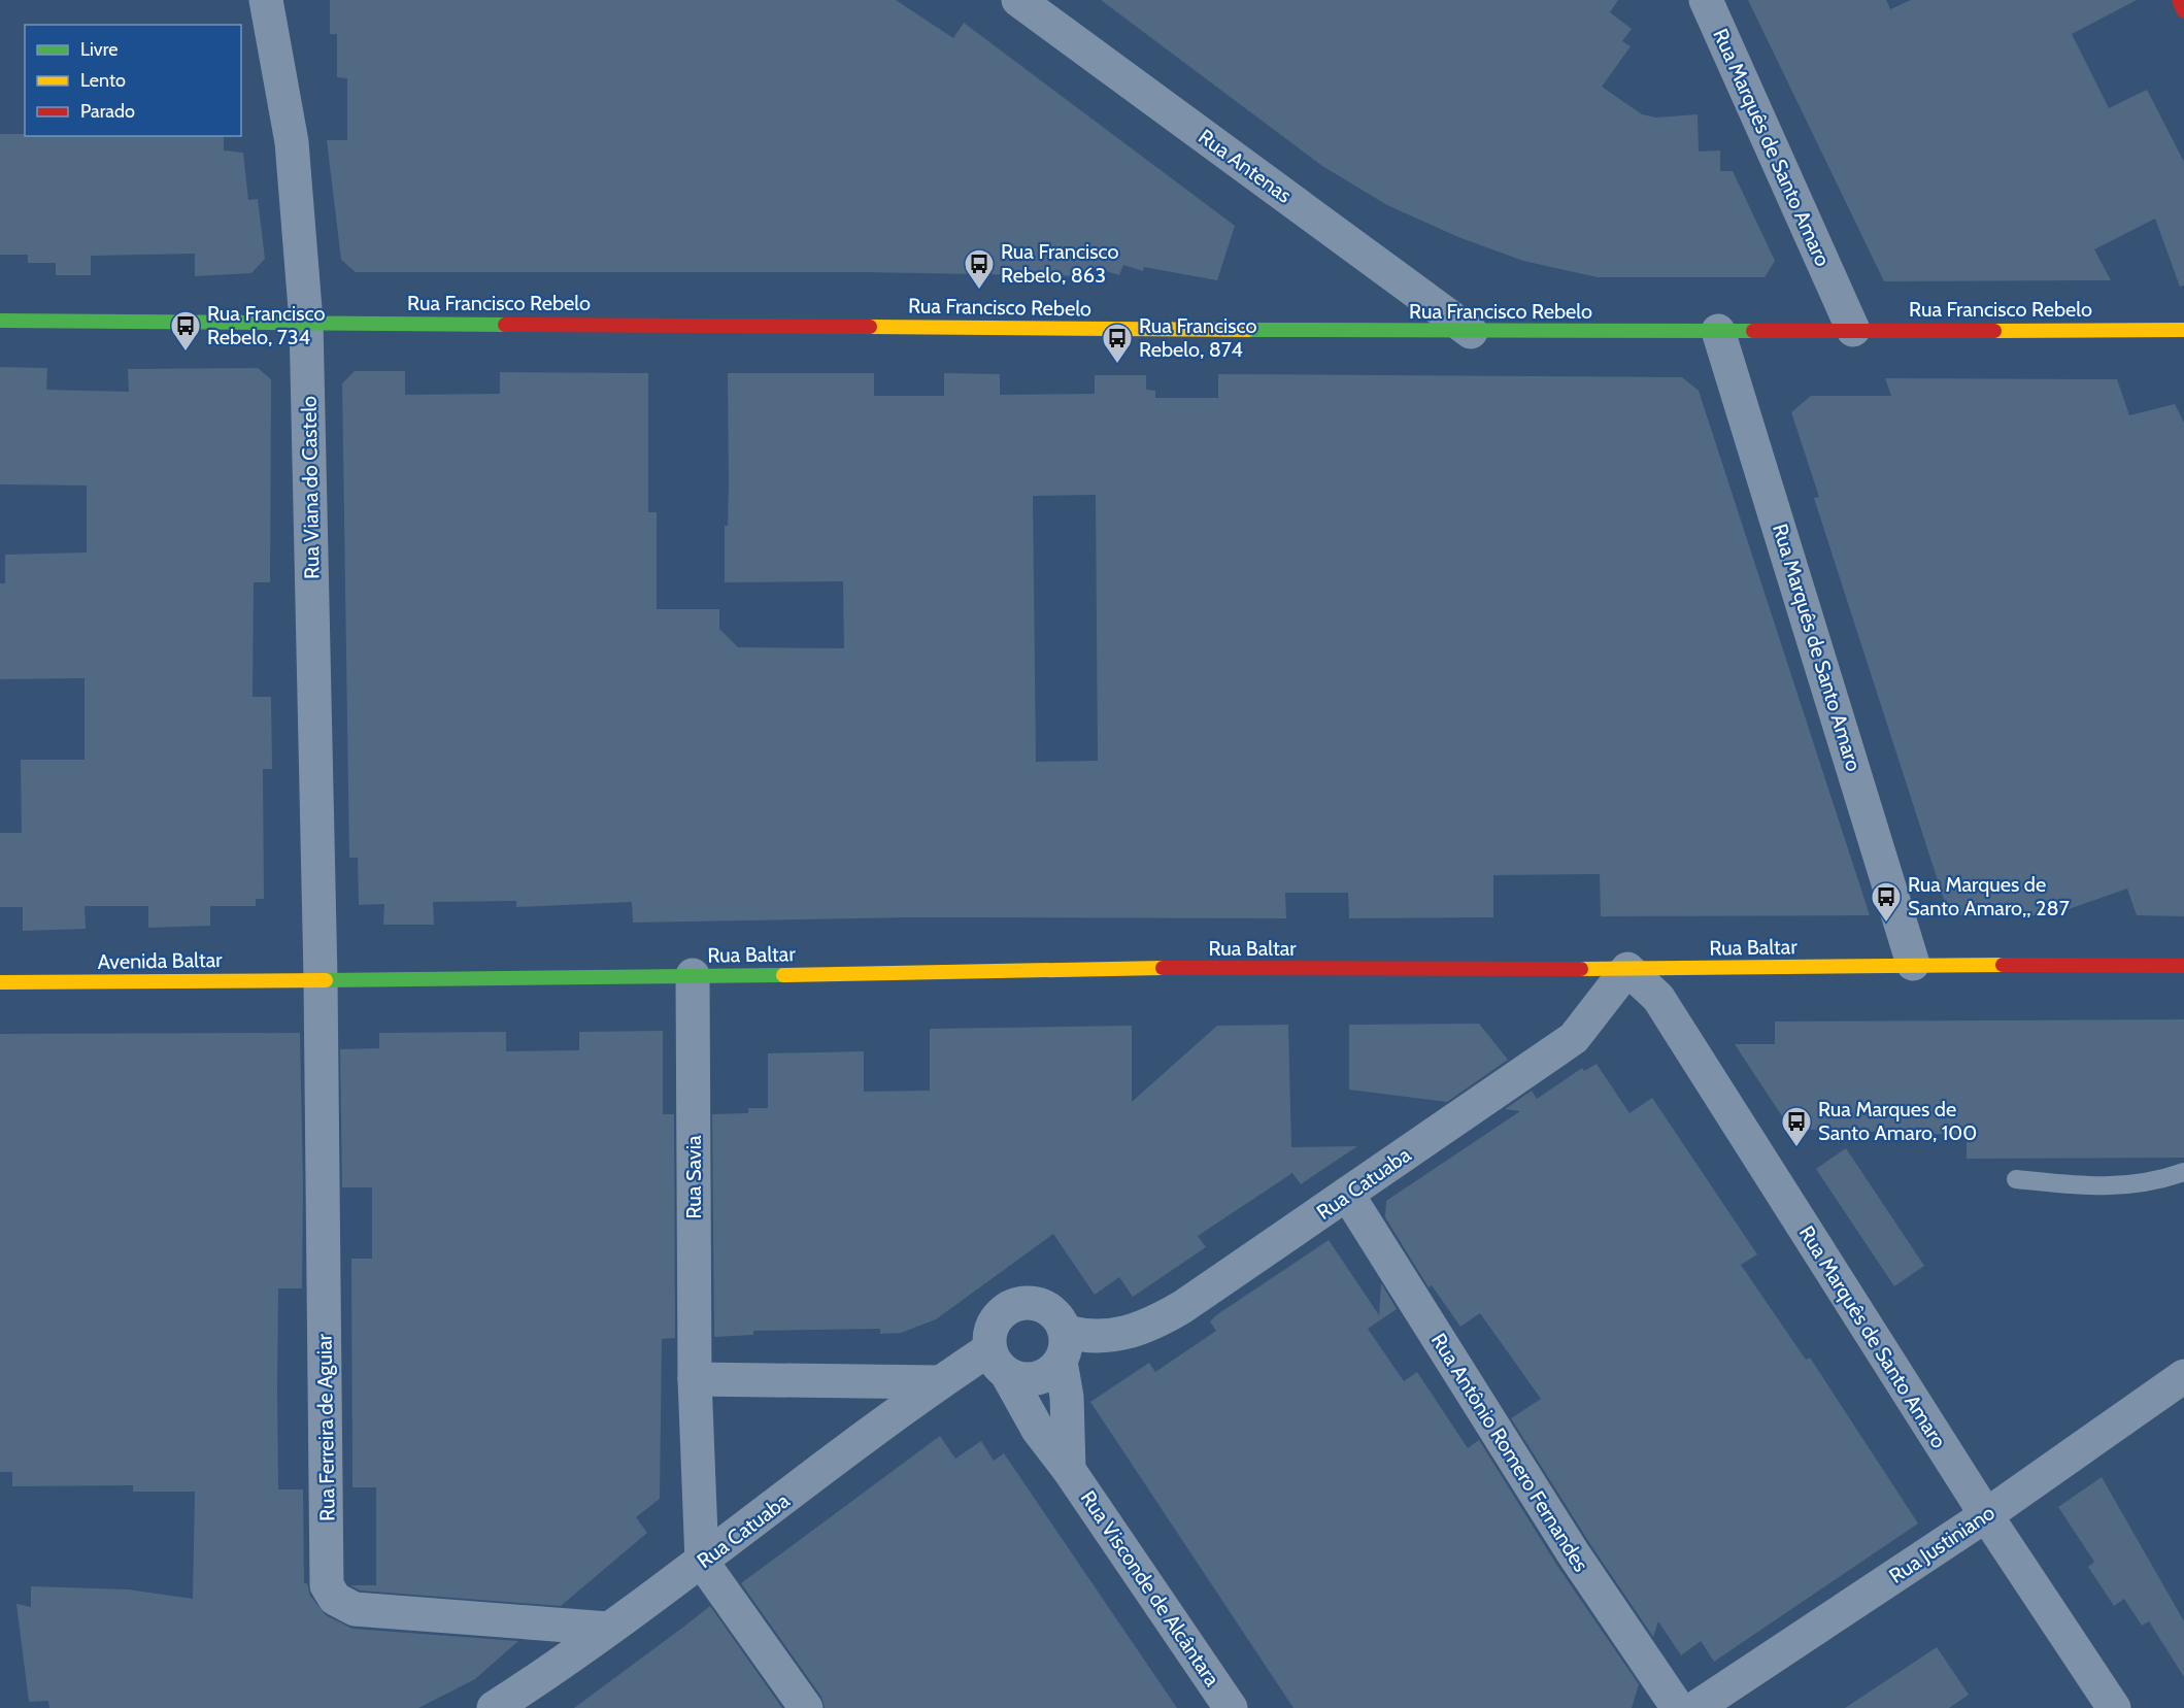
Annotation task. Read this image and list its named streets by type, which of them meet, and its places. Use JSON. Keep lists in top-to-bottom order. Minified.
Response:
{"streets":{"main road":["Rua Francisco Rebelo","Rua Baltar","Avenida Baltar"],"street":["Rua Marquês de Santo Amaro","Rua Antenas","Rua Viana do Castelo","Rua Savia","Rua Catuaba","Rua Ferreira de Aguiar","Rua Antônio Romero Fernandes","Rua Justiniano","Rua Visconde de Alcântara"]},"crossings":[["Rua Marquês de Santo Amaro","Rua Francisco Rebelo"],["Rua Marquês de Santo Amaro","Rua Baltar"],["Rua Marquês de Santo Amaro","Rua Catuaba"],["Rua Marquês de Santo Amaro","Rua Justiniano"],["Rua Antenas","Rua Francisco Rebelo"],["Rua Francisco Rebelo","Rua Viana do Castelo"],["Rua Viana do Castelo","Rua Baltar"],["Rua Viana do Castelo","Avenida Baltar"],["Rua Viana do Castelo","Rua Ferreira de Aguiar"],["Rua Baltar","Avenida Baltar"],["Rua Baltar","Rua Savia"],["Rua Baltar","Rua Catuaba"],["Rua Baltar","Rua Ferreira de Aguiar"],["Avenida Baltar","Rua Ferreira de Aguiar"],["Rua Savia","Rua Catuaba"],["Rua Catuaba","Rua Ferreira de Aguiar"],["Rua Catuaba","Rua Antônio Romero Fernandes"],["Rua Catuaba","Rua Visconde de Alcântara"]],"places":{"bus stop":["Rua Francisco Rebelo, 863","Rua Francisco Rebelo, 734","Rua Francisco Rebelo, 874","Rua Marques de Santo Amaro,, 287","Rua Marques de Santo Amaro, 100"]},"legend":["Livre","Lento","Parado"]}
